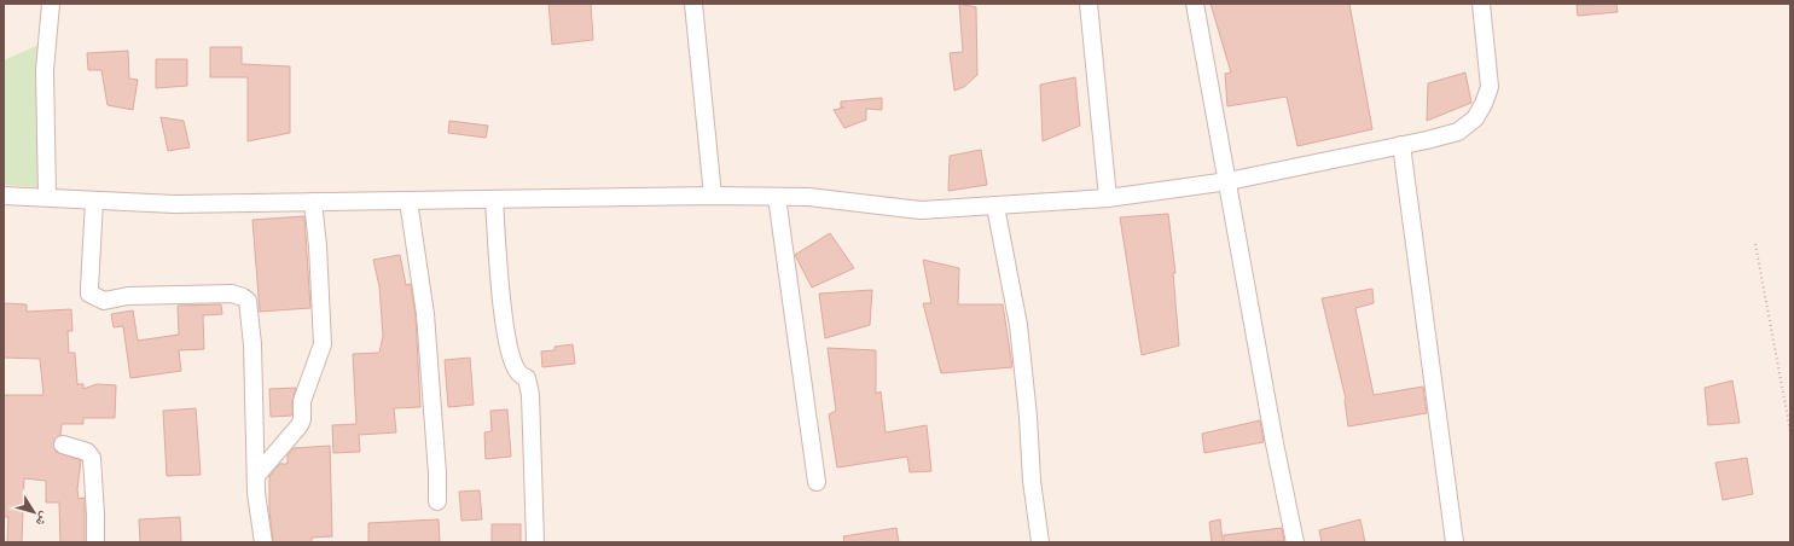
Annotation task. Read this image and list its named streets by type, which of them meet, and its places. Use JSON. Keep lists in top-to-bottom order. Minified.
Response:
{"north":"bottom right"}
